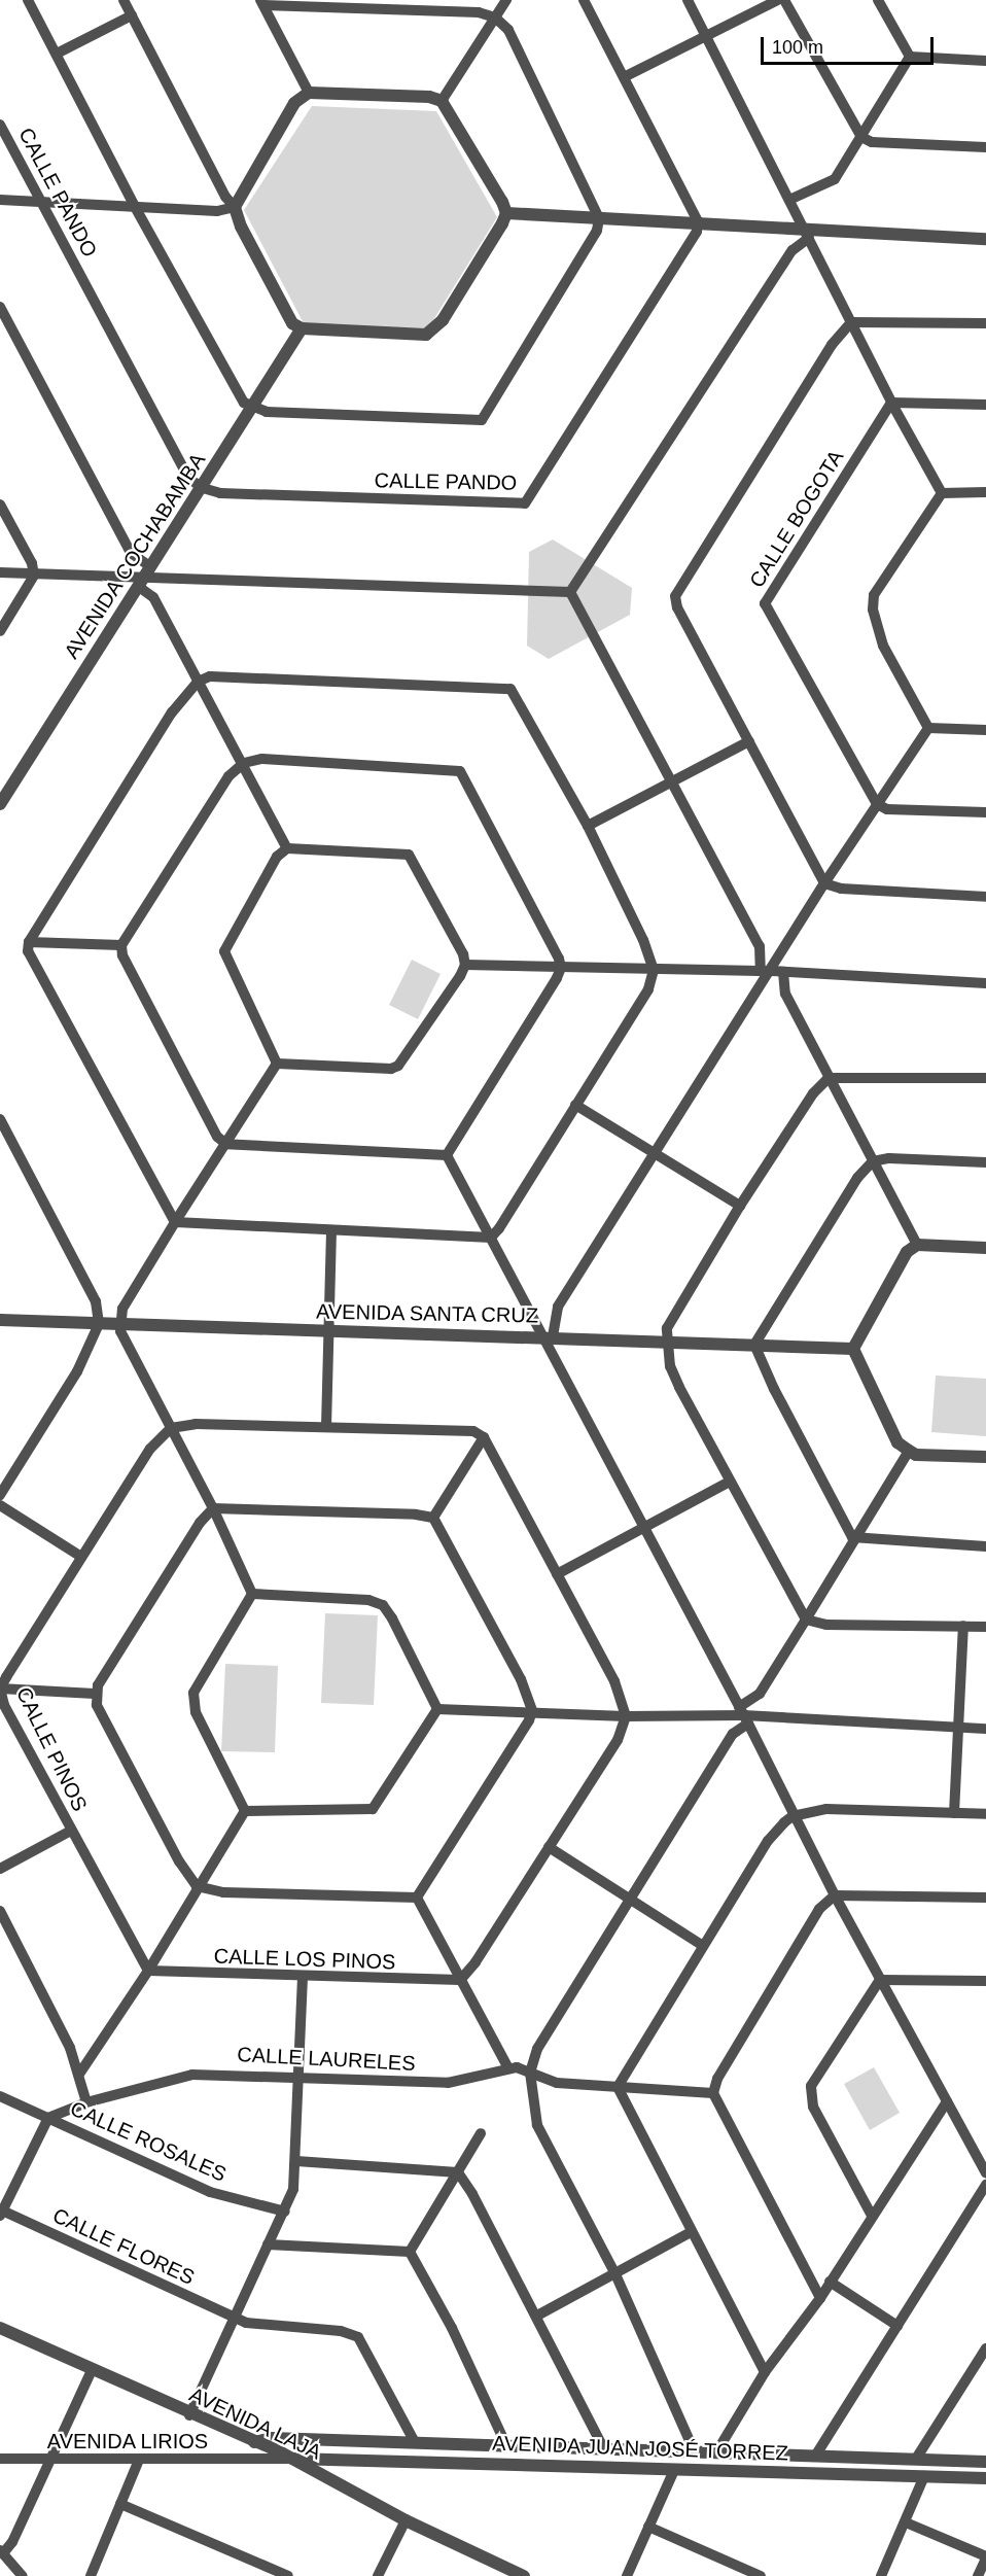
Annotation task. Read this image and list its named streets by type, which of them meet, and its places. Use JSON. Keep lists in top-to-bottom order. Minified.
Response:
{"streets":{"street":["CALLE PANDO","CALLE BOGOTA","AVENIDA COCHABAMBA","AVENIDA SANTA CRUZ","CALLE PINOS","CALLE LOS PINOS","CALLE LAURELES","CALLE ROSALES","CALLE FLORES","AVENIDA LAJA","AVENIDA LIRIOS","AVENIDA JUAN JOSÉ TORREZ"]},"crossings":[["CALLE PANDO","AVENIDA COCHABAMBA"],["CALLE PINOS","CALLE LOS PINOS"],["CALLE LAURELES","CALLE ROSALES"],["AVENIDA LAJA","AVENIDA LIRIOS"],["AVENIDA LAJA","AVENIDA JUAN JOSÉ TORREZ"],["AVENIDA LIRIOS","AVENIDA JUAN JOSÉ TORREZ"]],"scale_bar":"100 m"}
